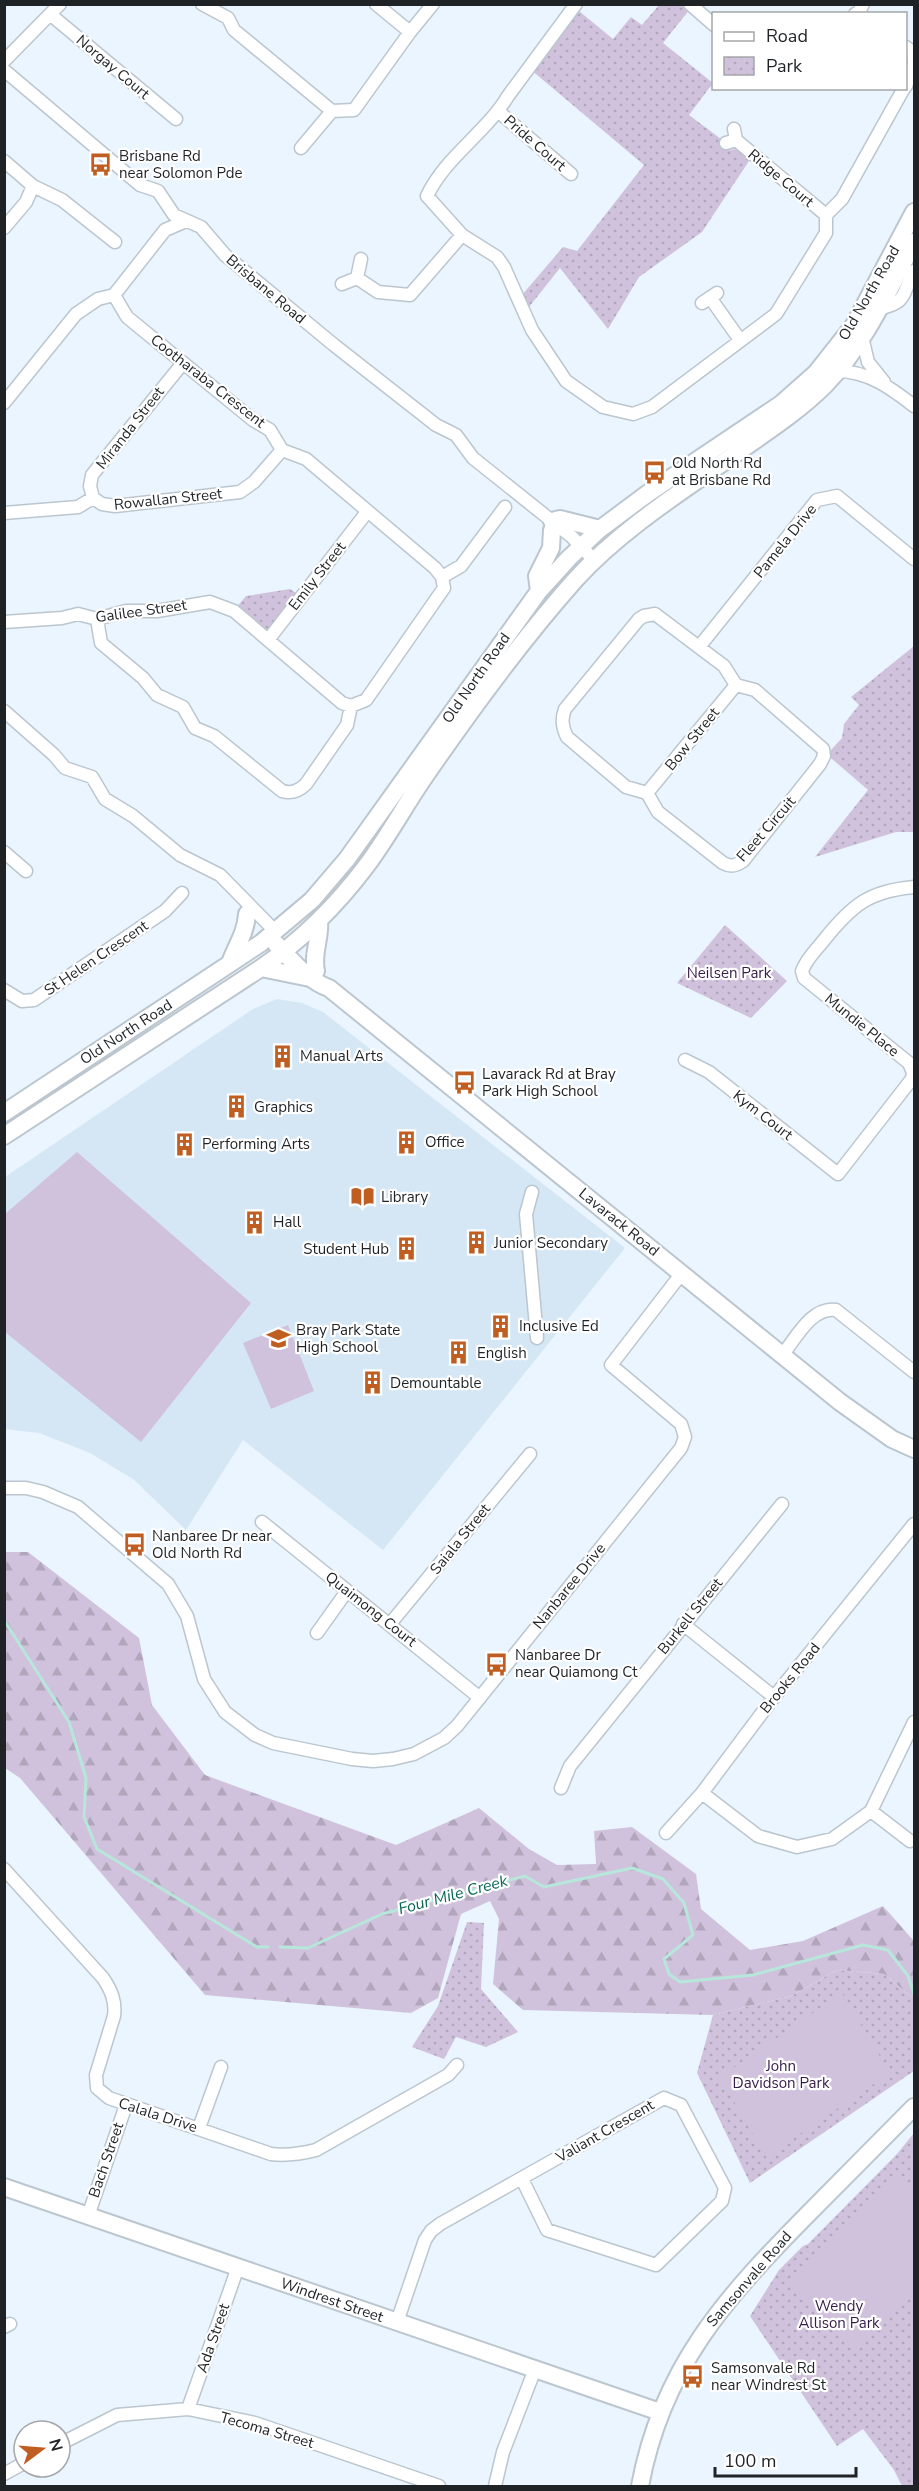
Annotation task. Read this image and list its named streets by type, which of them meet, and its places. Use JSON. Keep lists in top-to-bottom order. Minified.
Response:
{"streets":{"main road":["Old North Road","Lavarack Road","Samsonvale Road","Windrest Street"],"street":["Norgay Court","Pride Court","Ridge Court","Brisbane Road","Cootharaba Crescent","Miranda Street","Rowallan Street","Pamela Drive","Emily Street","Galilee Street","Bow Street","Fleet Circuit","St Helen Crescent","Mundie Place","Kym Court","Saiala Street","Nanbaree Drive","Quaimong Court","Burkell Street","Brooks Road","Calala Drive","Valiant Crescent","Bach Street","Ada Street","Tecoma Street"]},"crossings":[["Brisbane Road","Old North Road"],["Old North Road","Lavarack Road"],["Cootharaba Crescent","Miranda Street"],["Cootharaba Crescent","Rowallan Street"],["Miranda Street","Rowallan Street"],["Pamela Drive","Fleet Circuit"],["Emily Street","Galilee Street"],["Bow Street","Fleet Circuit"],["Mundie Place","Kym Court"],["Lavarack Road","Nanbaree Drive"],["Saiala Street","Quaimong Court"],["Nanbaree Drive","Quaimong Court"],["Calala Drive","Bach Street"],["Valiant Crescent","Windrest Street"],["Bach Street","Windrest Street"],["Samsonvale Road","Windrest Street"],["Windrest Street","Ada Street"],["Ada Street","Tecoma Street"]],"water":["Four Mile Creek"],"parks":["Neilsen Park","John Davidson Park","Wendy Allison Park"],"places":{"bus stop":["Brisbane Rd near Solomon Pde","Old North Rd at Brisbane Rd","Lavarack Rd at Bray Park High School","Nanbaree Dr near Old North Rd","Nanbaree Dr near Quiamong Ct","Samsonvale Rd near Windrest St"],"building":["Manual Arts","Graphics","Office","Performing Arts","Hall","Junior Secondary","Student Hub","Inclusive Ed","English","Demountable"],"library":["Library"],"school or university":["Bray Park State High School"]},"legend":["Road","Park"],"scale_bar":"100 m","north":"right"}
